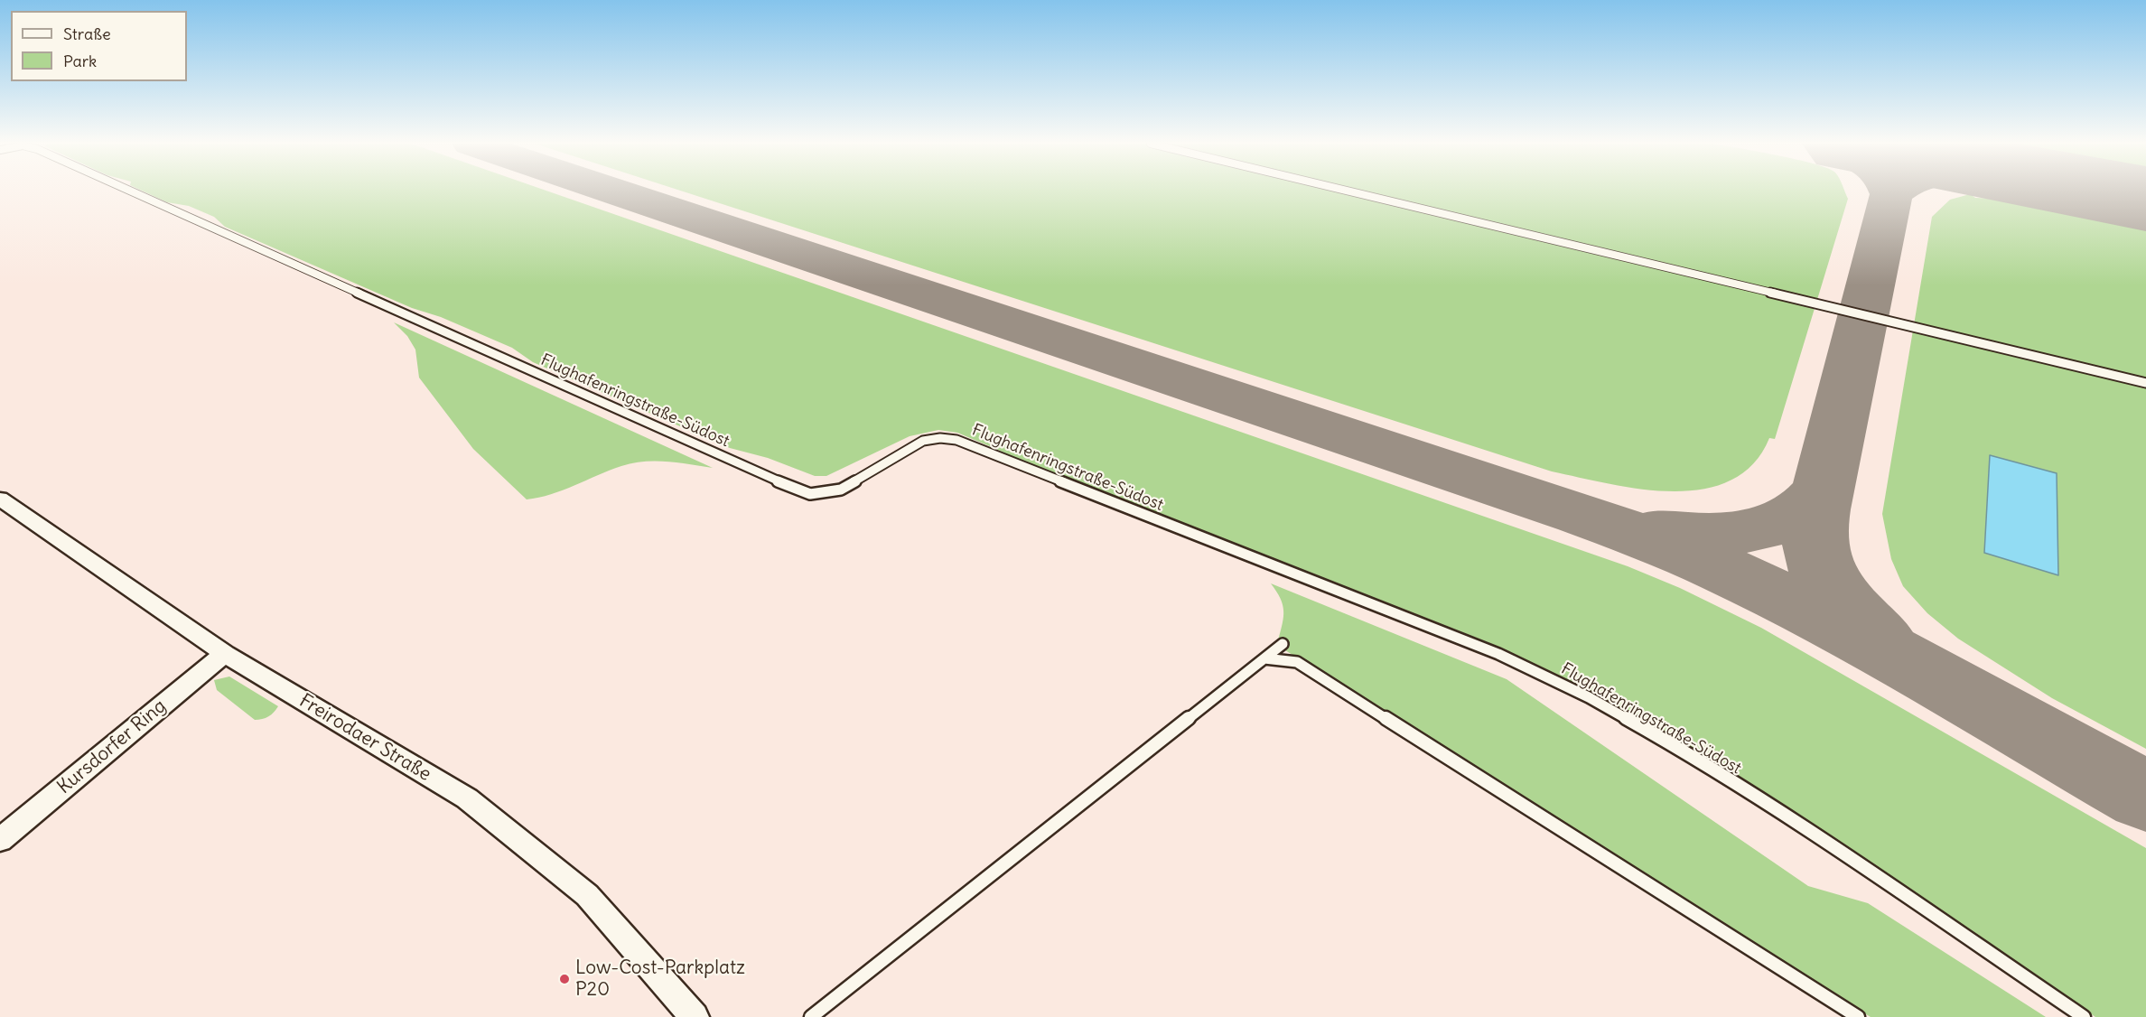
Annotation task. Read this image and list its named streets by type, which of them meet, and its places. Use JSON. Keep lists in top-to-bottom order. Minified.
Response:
{"streets":{"street":["Freirodaer Straße","Kursdorfer Ring"],"lane":["Flughafenringstraße-Südost"]},"crossings":[["Freirodaer Straße","Kursdorfer Ring"]],"places":["Low-Cost-Parkplatz P20"],"legend":["Straße","Park"]}
